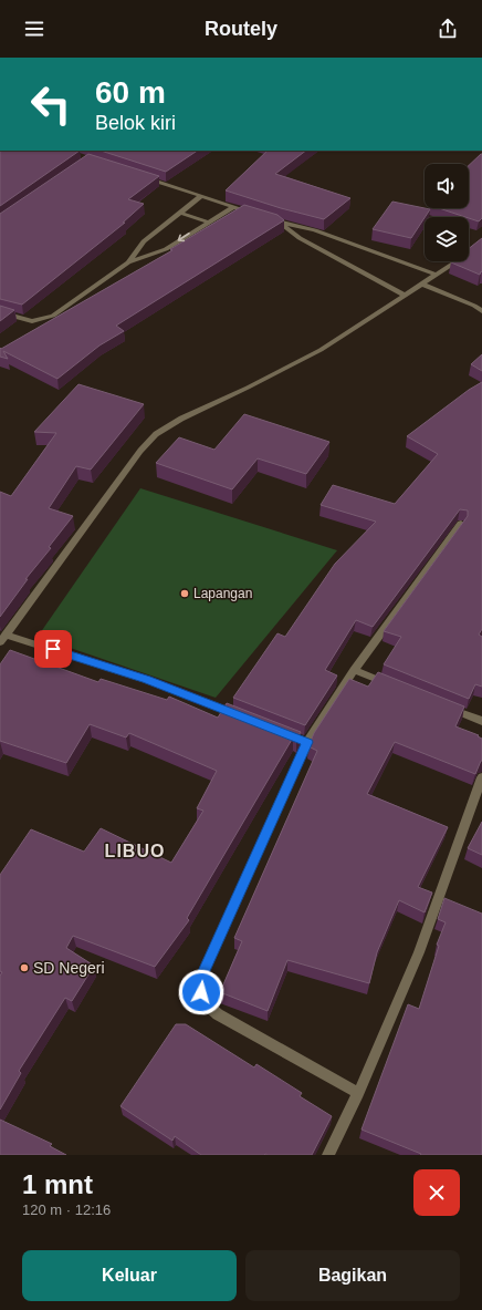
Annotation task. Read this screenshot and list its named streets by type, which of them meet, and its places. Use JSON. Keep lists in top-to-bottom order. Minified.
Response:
{"districts":["LIBUO"],"places":["Lapangan","SD Negeri"],"page":{"header":"Routely","turn":["60 m","Belok kiri"],"heading":["1 mnt","120 m · 12:16"],"buttons":["Keluar","Bagikan"]}}
